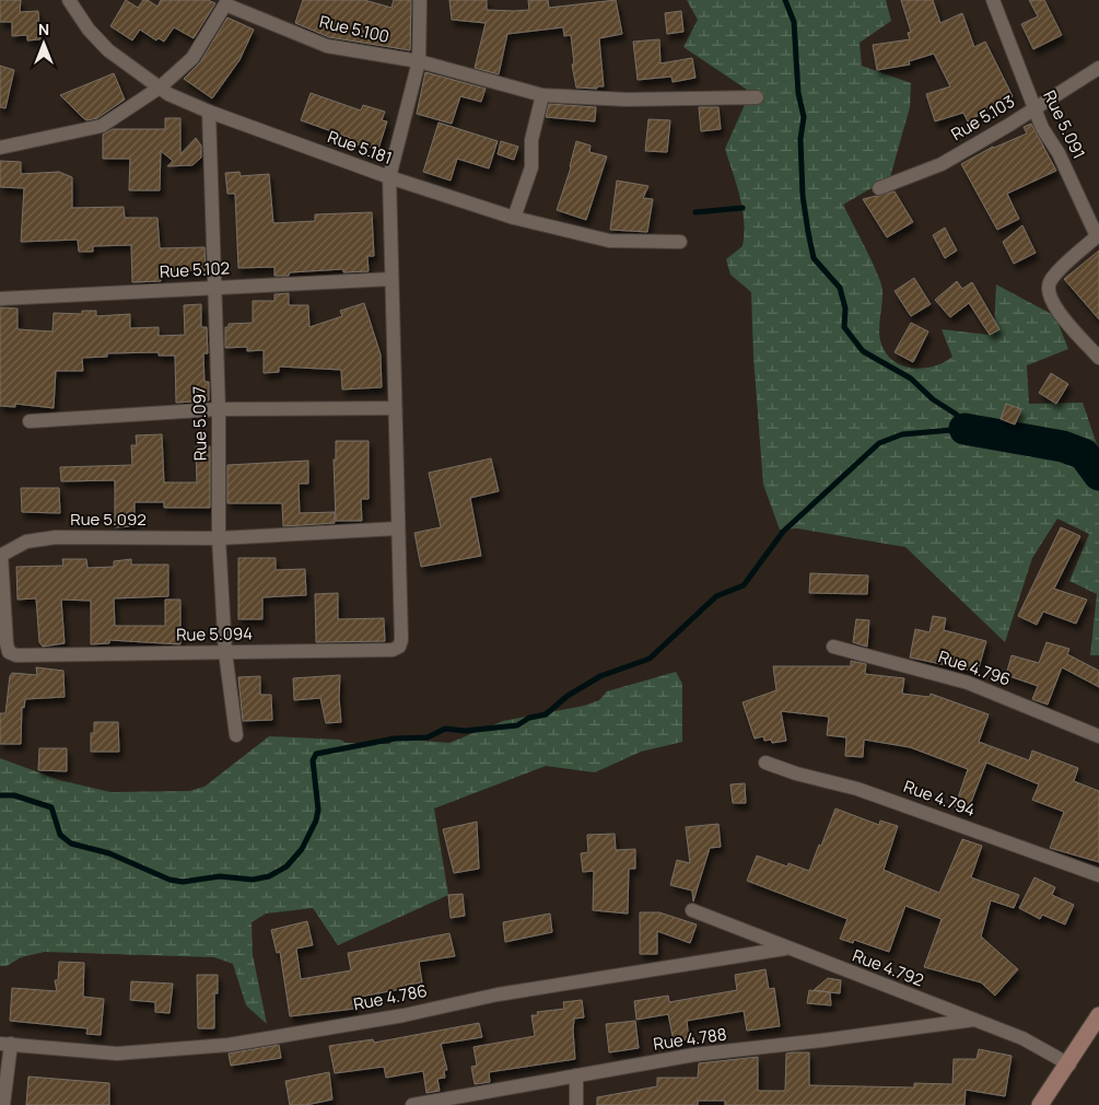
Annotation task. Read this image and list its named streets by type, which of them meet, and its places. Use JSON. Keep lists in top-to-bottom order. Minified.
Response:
{"streets":{"street":["Rue 5.100","Rue 5.103","Rue 5.091","Rue 5.181","Rue 5.102","Rue 5.097","Rue 5.092","Rue 5.094","Rue 4.796","Rue 4.794","Rue 4.792","Rue 4.786","Rue 4.788"]},"crossings":[["Rue 5.100","Rue 5.181"],["Rue 5.103","Rue 5.091"],["Rue 5.181","Rue 5.097"],["Rue 5.102","Rue 5.097"],["Rue 5.097","Rue 5.092"],["Rue 5.097","Rue 5.094"],["Rue 5.092","Rue 5.094"],["Rue 4.792","Rue 4.786"],["Rue 4.792","Rue 4.788"]],"north":"top"}
